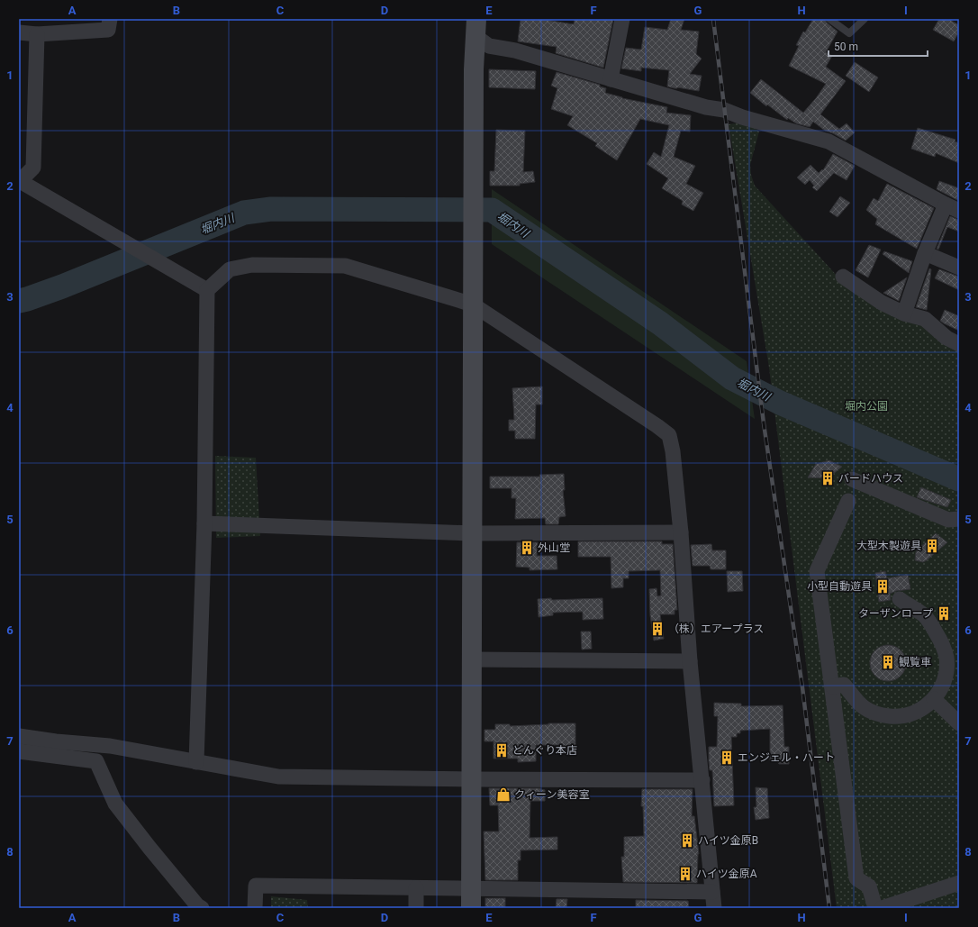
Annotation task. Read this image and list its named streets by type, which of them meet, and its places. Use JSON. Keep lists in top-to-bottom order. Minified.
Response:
{"water":["堀内川"],"parks":["堀内公園"],"places":{"building":["バードハウス","大型木製遊具","外山堂","小型自動遊具","ターザンロープ","（株）エアープラス","観覧車","どんぐり本店","エンジェル・ハート","ハイツ金原B","ハイツ金原A"],"shop":["クィーン美容室"]},"scale_bar":"50 m","grid":{"columns":["A","B","C","D","E","F","G","H","I"],"rows":["1","2","3","4","5","6","7","8"]}}
